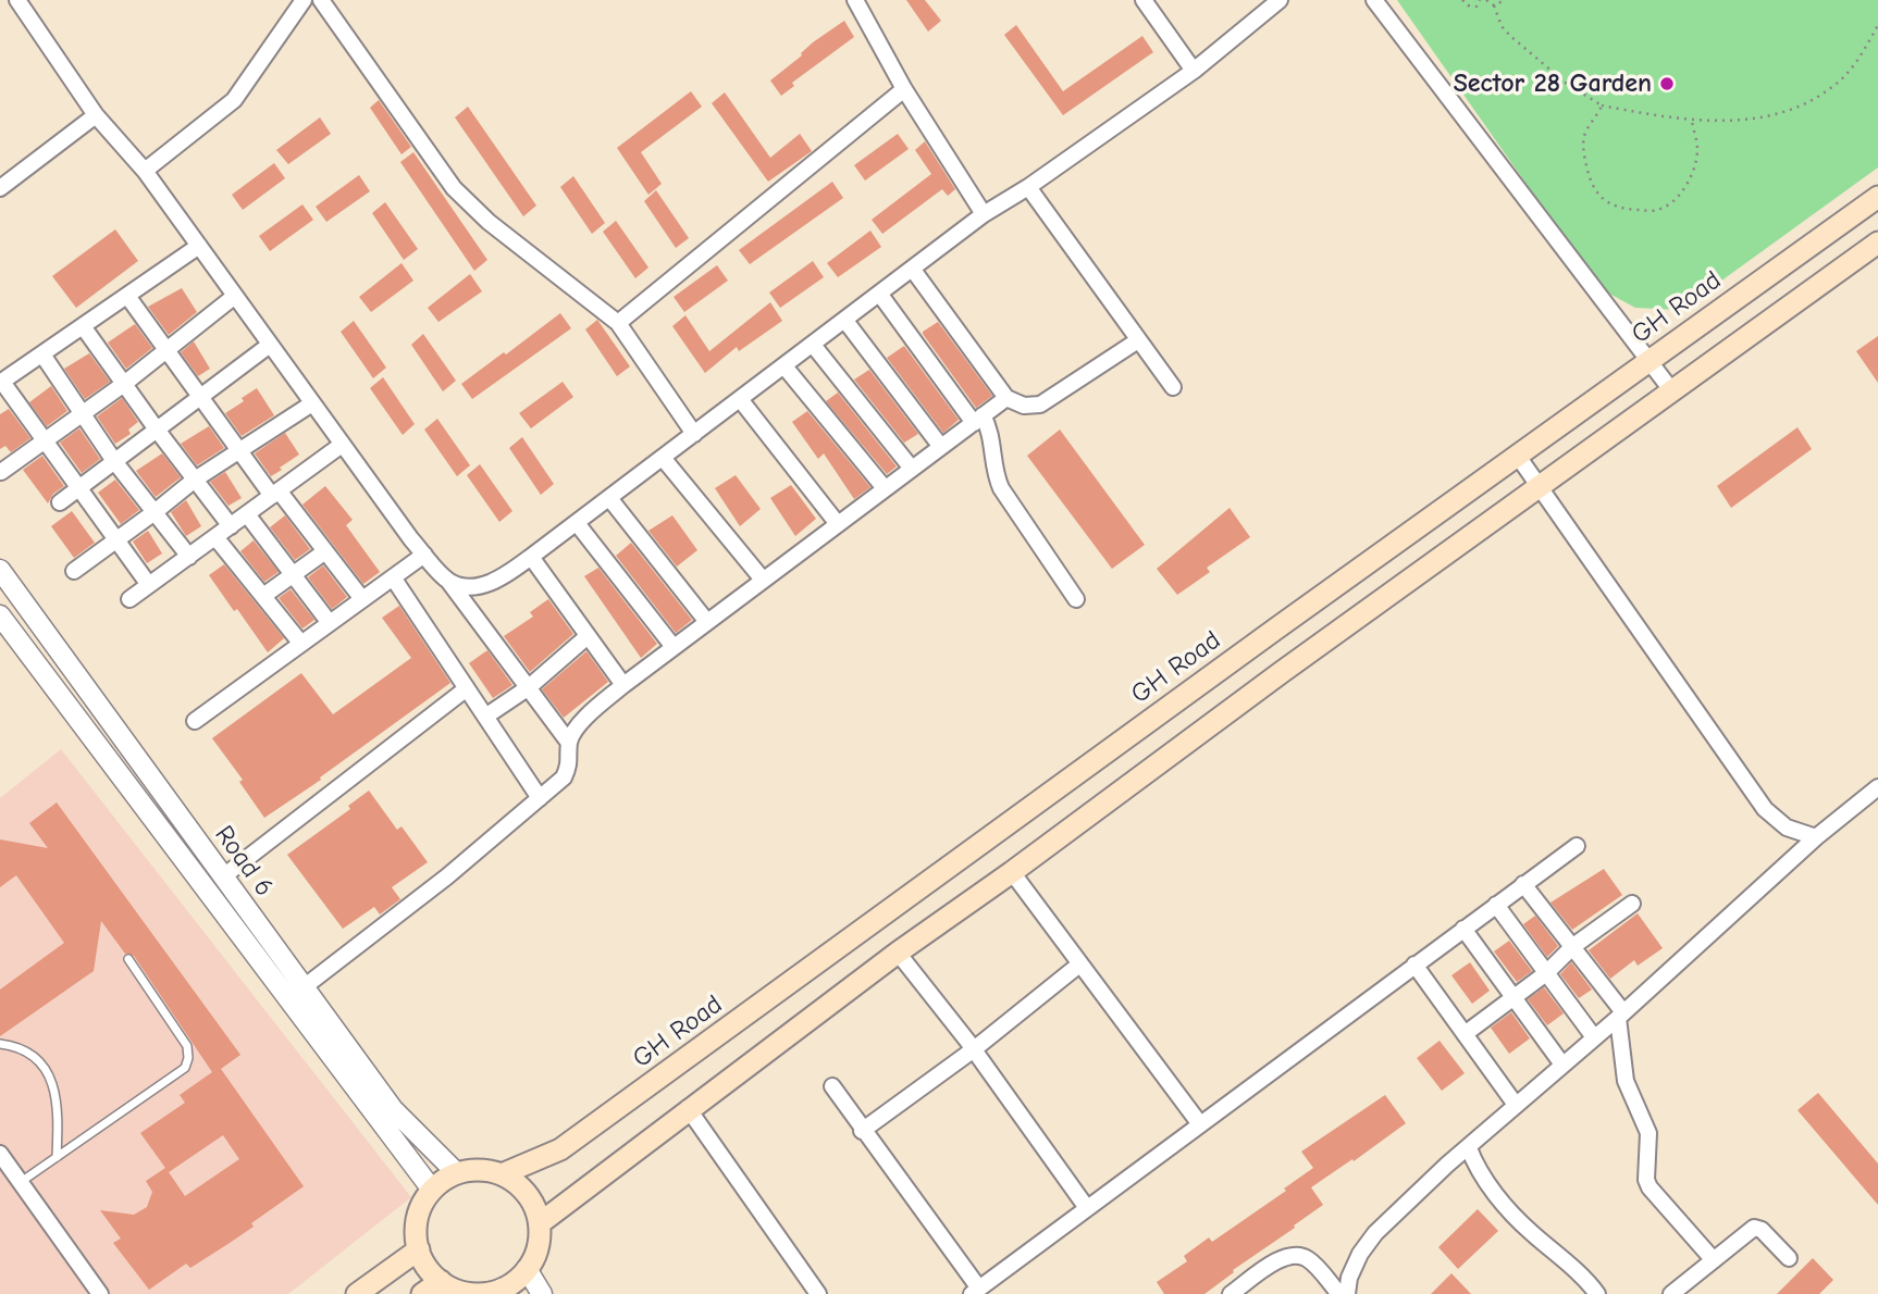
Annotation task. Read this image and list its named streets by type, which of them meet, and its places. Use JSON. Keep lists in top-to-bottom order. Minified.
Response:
{"streets":{"main road":["GH Road"],"street":["Road 6"]},"crossings":[["GH Road","Road 6"]],"places":["Sector 28 Garden"]}
